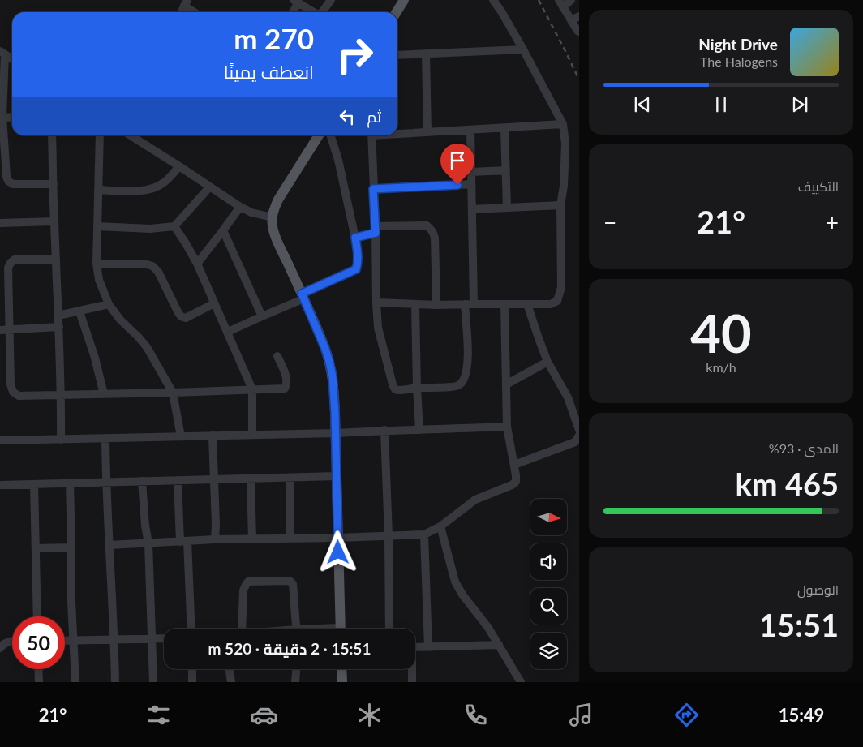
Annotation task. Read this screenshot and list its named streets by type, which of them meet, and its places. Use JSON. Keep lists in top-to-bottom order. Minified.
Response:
{"north":"right","page":{"turn":["270 m","انعطف يمينًا"],"song":["Night Drive","The Halogens"],"then":"ثم","tile":["التكييف",["40","km/h"],["المدى · 93%","465 km"],["الوصول","15:51"]],"heat":["−","21°","+"],"limit":"50","trip":"15:51 · 2 دقيقة · 520 m","tabs":["15:49","21°"]}}
